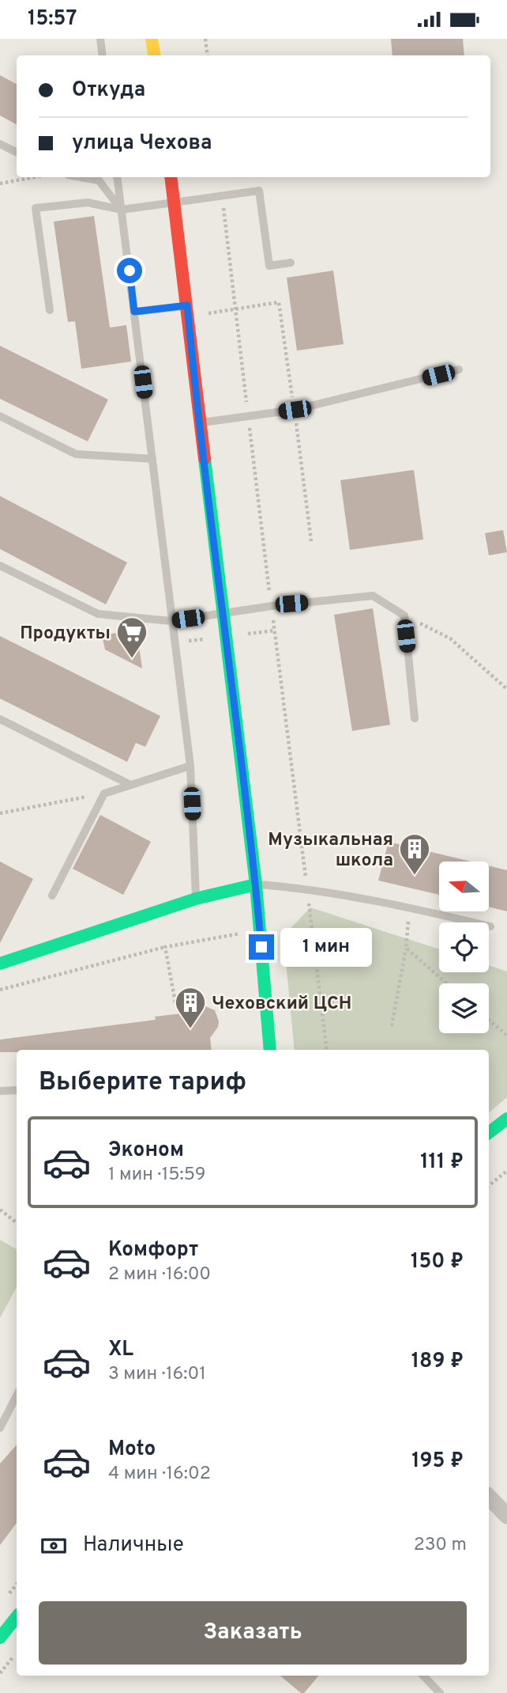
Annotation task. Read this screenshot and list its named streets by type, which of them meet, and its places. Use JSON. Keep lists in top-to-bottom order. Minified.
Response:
{"places":{"supermarket":["Продукты"],"building":["Музыкальная школа","Чеховский ЦСН"]},"north":"left","page":{"status":"15:57","banner":["Откуда","улица Чехова"],"bubble":"1 мин","heading":"Выберите тариф","list":[{"name":"Эконом","note":"1 мин · 15:59","value":"111 ₽"},{"name":"Комфорт","note":"2 мин · 16:00","value":"150 ₽"},{"name":"XL","note":"3 мин · 16:01","value":"189 ₽"},{"name":"Moto","note":"4 мин · 16:02","value":"195 ₽"}],"pay":["Наличные","230 m"],"buttons":"Заказать"}}
